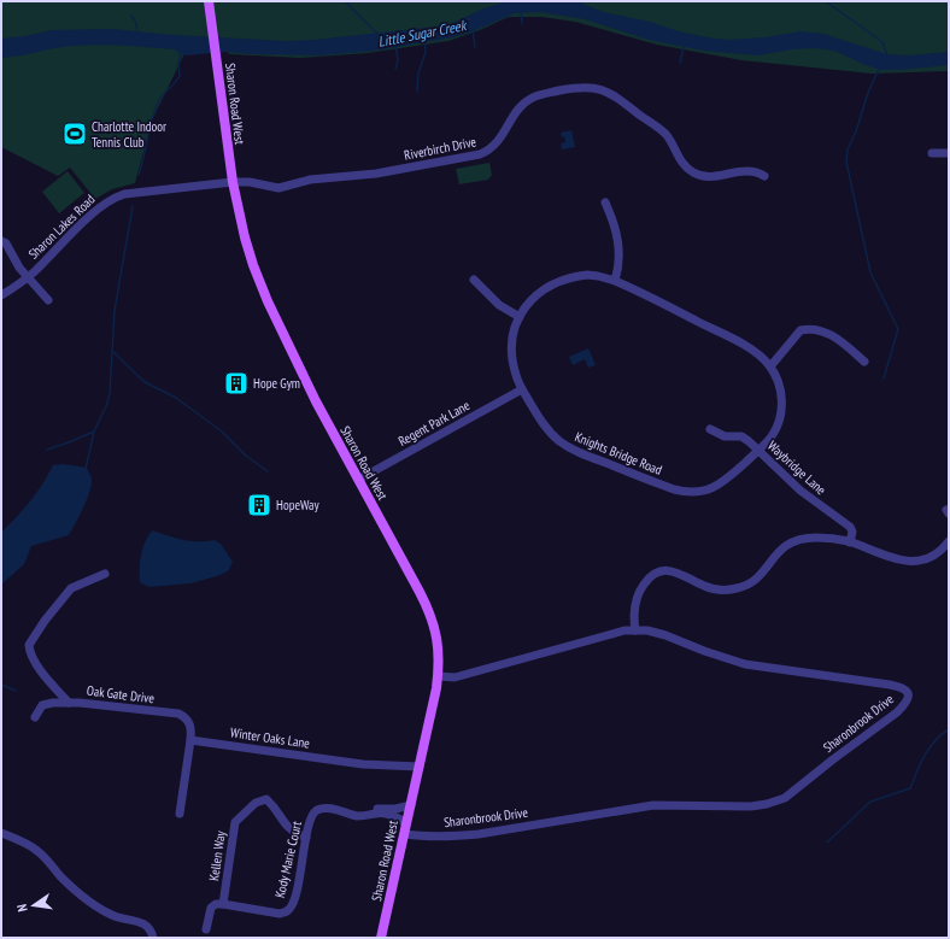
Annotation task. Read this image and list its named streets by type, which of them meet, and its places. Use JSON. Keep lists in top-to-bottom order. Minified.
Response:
{"streets":{"main road":["Sharon Road West"],"street":["Riverbirch Drive","Sharon Lakes Road","Regent Park Lane","Knights Bridge Road","Waybridge Lane","Oak Gate Drive","Sharonbrook Drive","Winter Oaks Lane","Kellen Way","Kody Marie Court"]},"crossings":[["Sharon Road West","Riverbirch Drive"],["Sharon Road West","Sharon Lakes Road"],["Sharon Road West","Regent Park Lane"],["Sharon Road West","Sharonbrook Drive"],["Sharon Road West","Winter Oaks Lane"],["Sharon Road West","Kody Marie Court"],["Riverbirch Drive","Sharon Lakes Road"],["Regent Park Lane","Knights Bridge Road"],["Knights Bridge Road","Waybridge Lane"],["Oak Gate Drive","Winter Oaks Lane"],["Kellen Way","Kody Marie Court"]],"water":["Little Sugar Creek"],"places":{"sports":["Charlotte Indoor Tennis Club"],"building":["Hope Gym","HopeWay"]},"north":"left"}
